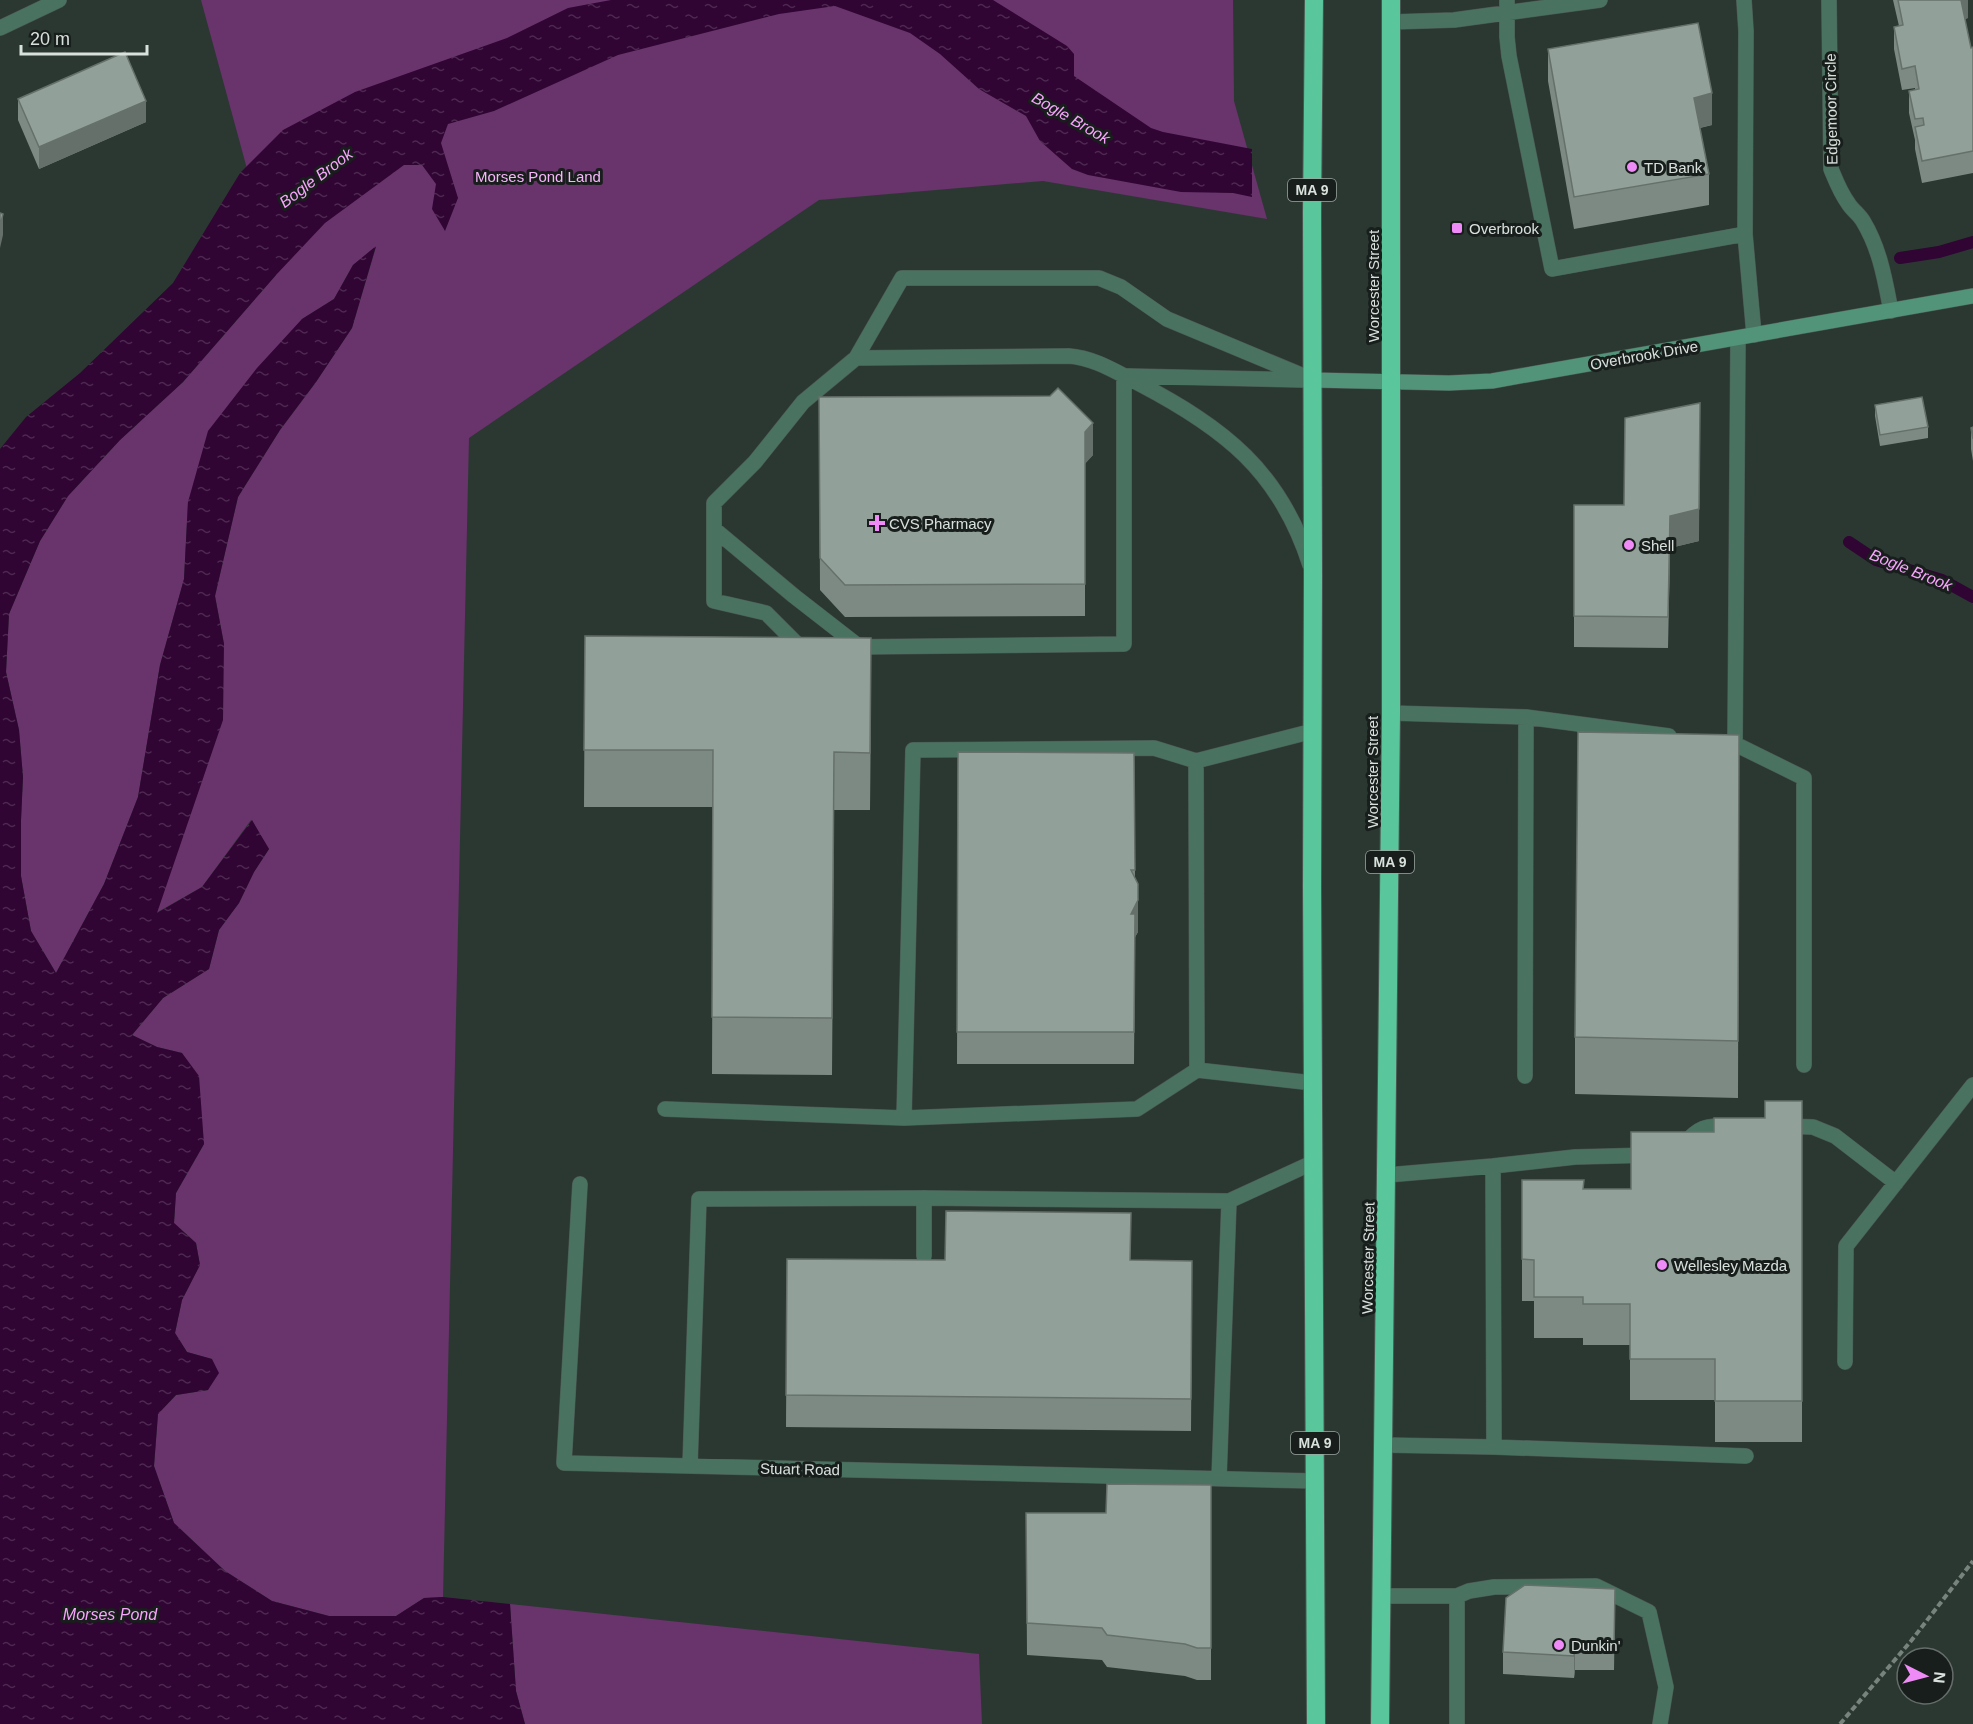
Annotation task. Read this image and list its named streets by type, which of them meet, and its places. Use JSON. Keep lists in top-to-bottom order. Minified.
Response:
{"streets":{"highway":["MA 9","Worcester Street"],"street":["Edgemoor Circle","Overbrook Drive","Stuart Road"]},"crossings":[["Edgemoor Circle","Overbrook Drive"],["MA 9","Overbrook Drive"],["MA 9","Stuart Road"],["Worcester Street","Overbrook Drive"]],"water":["Bogle Brook","Morses Pond"],"parks":["Morses Pond Land"],"places":{"other":["TD Bank","Shell","Wellesley Mazda","Dunkin'"],"transit":["Overbrook"],"health":["CVS Pharmacy"]},"scale_bar":"20 m","north":"right"}
